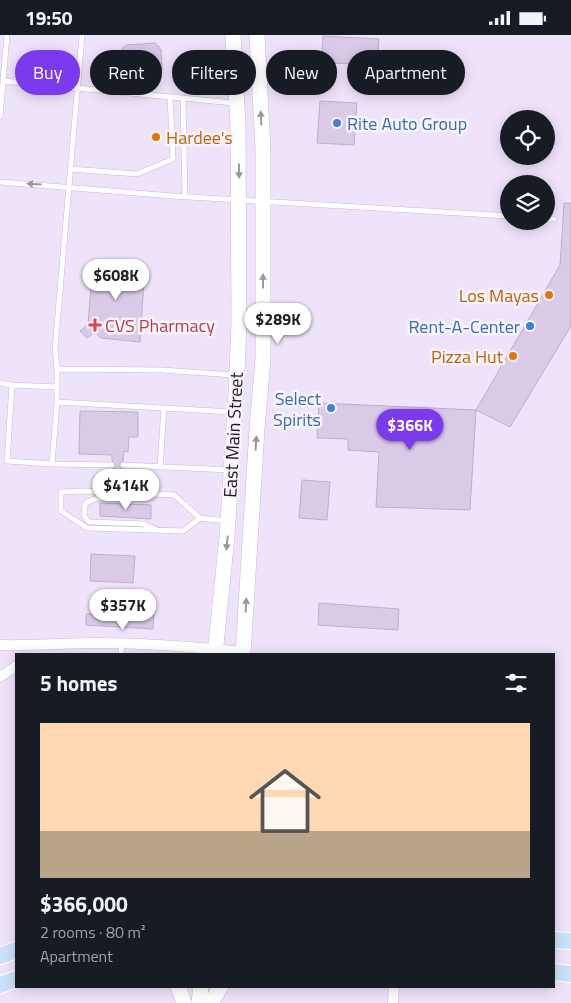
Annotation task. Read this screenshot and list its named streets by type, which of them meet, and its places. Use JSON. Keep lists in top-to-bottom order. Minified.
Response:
{"streets":{"main road":["East Main Street"]},"places":{"other":["Rite Auto Group","Hardee's","Los Mayas","Rent-A-Center","Pizza Hut","Select Spirits"],"health":["CVS Pharmacy"]},"page":{"status":"19:50","chip":["Buy","Rent","Filters","New","Apartment"],"price":["$608K","$289K","$366K","$414K","$357K"],"heading":"5 homes","list":[{"name":"$366,000","note":"2 rooms · 80 m² · Apartment"}]}}
